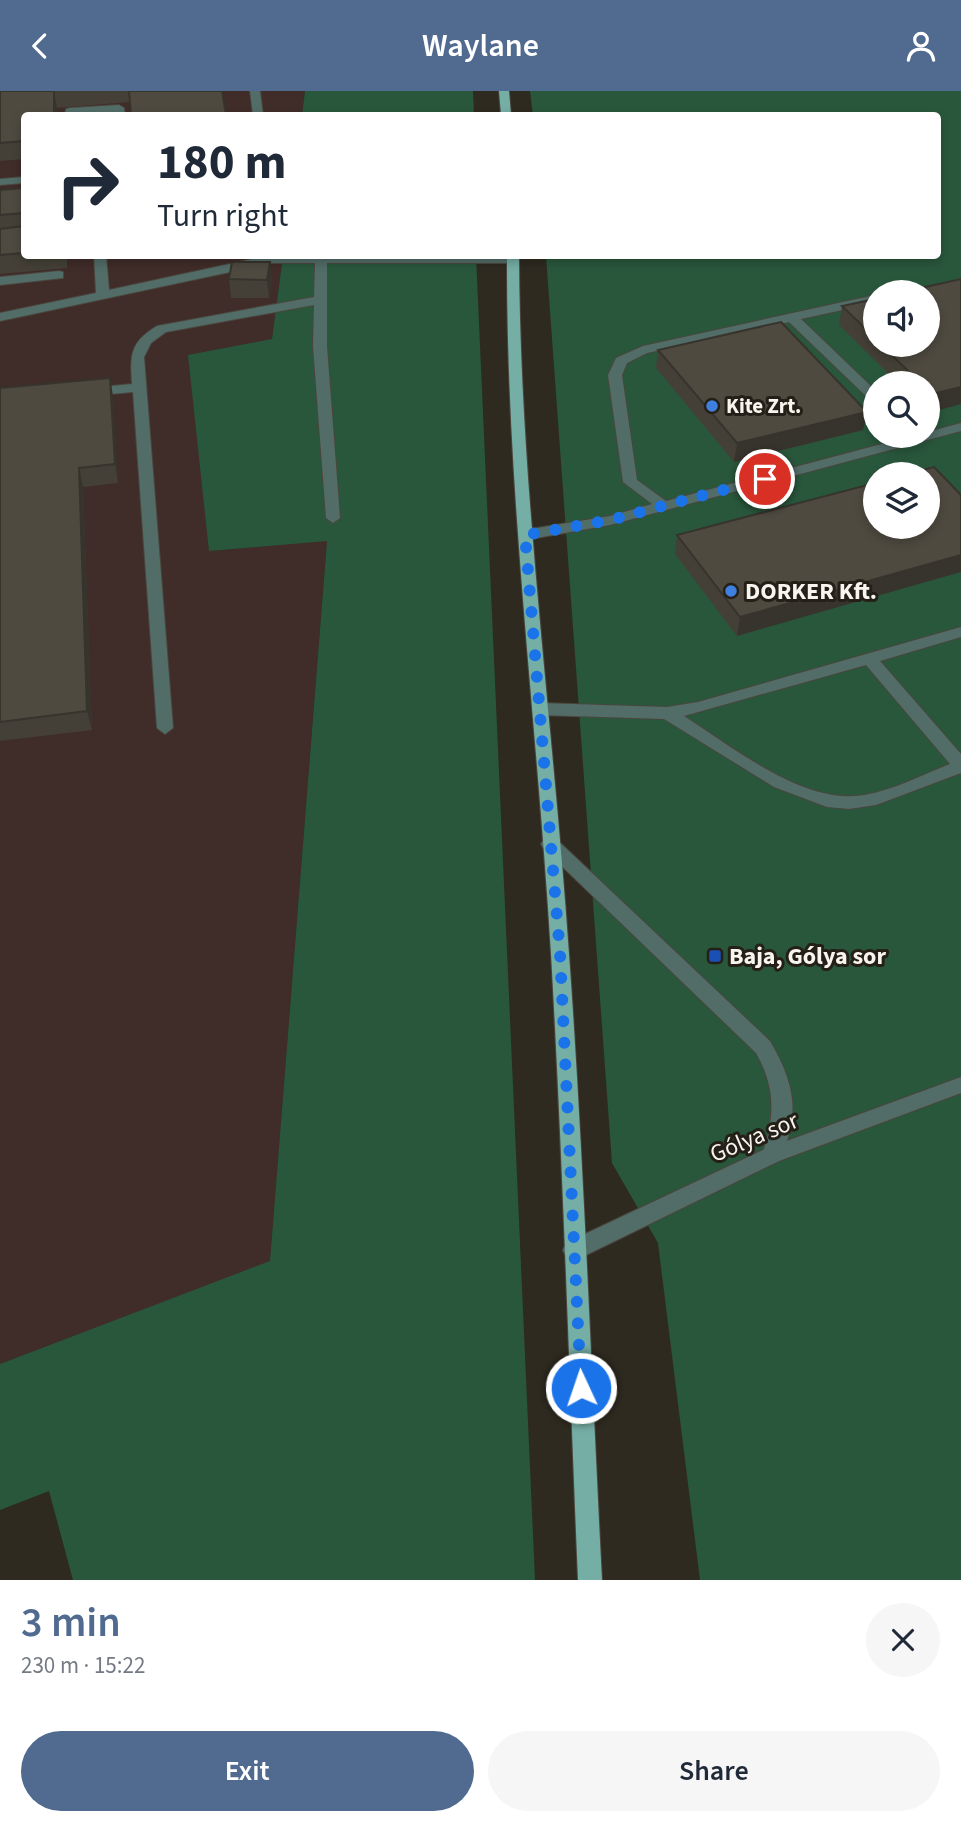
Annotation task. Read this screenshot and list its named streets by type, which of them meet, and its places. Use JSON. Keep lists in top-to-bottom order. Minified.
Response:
{"streets":{"street":["Gólya sor"]},"places":{"other":["Kite Zrt.","DORKER Kft."],"transit":["Baja, Gólya sor"]},"page":{"header":"Waylane","turn":["180 m","Turn right"],"heading":["3 min","230 m · 15:22"],"buttons":["Exit","Share"]}}
